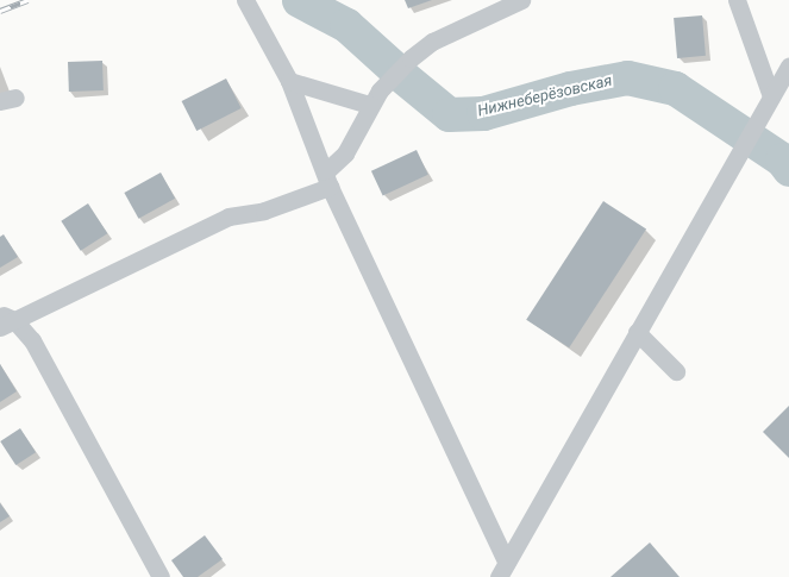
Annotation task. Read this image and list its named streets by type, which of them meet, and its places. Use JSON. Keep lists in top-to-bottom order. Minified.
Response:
{"water":["Нижнеберёзовская"]}
